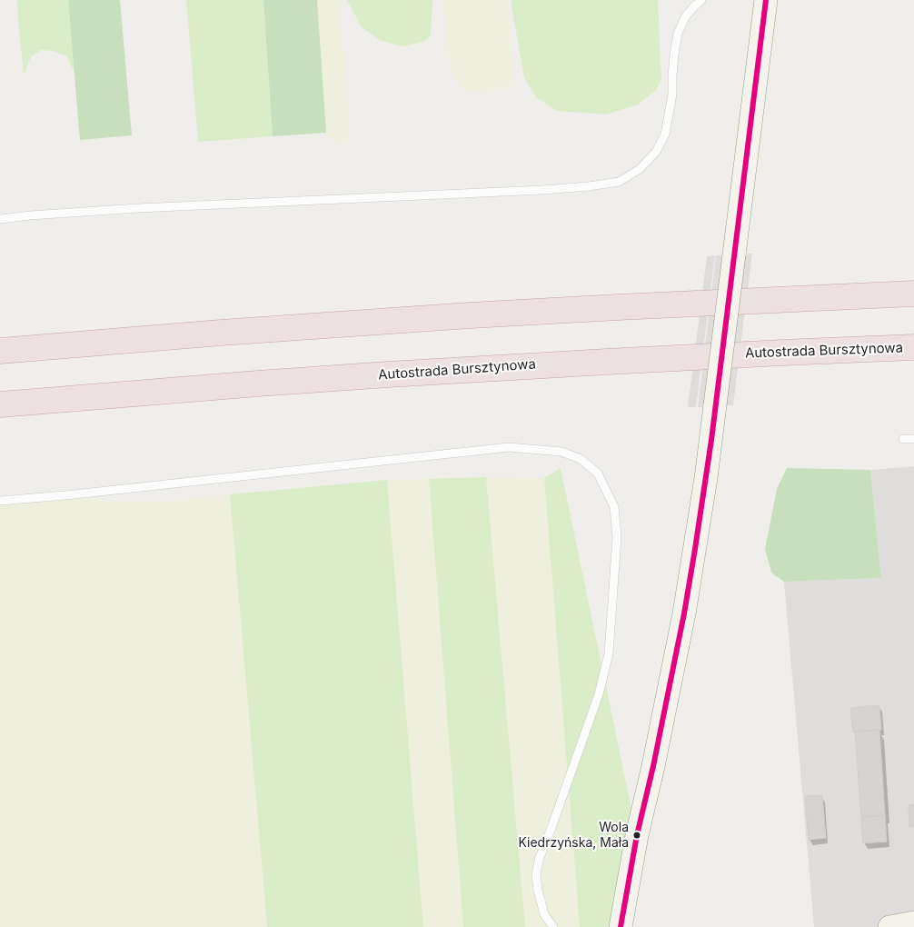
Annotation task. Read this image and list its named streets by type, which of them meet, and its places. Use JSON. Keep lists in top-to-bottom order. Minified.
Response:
{"streets":{"highway":["Autostrada Bursztynowa"]},"places":["Wola Kiedrzyńska, Mała"]}
